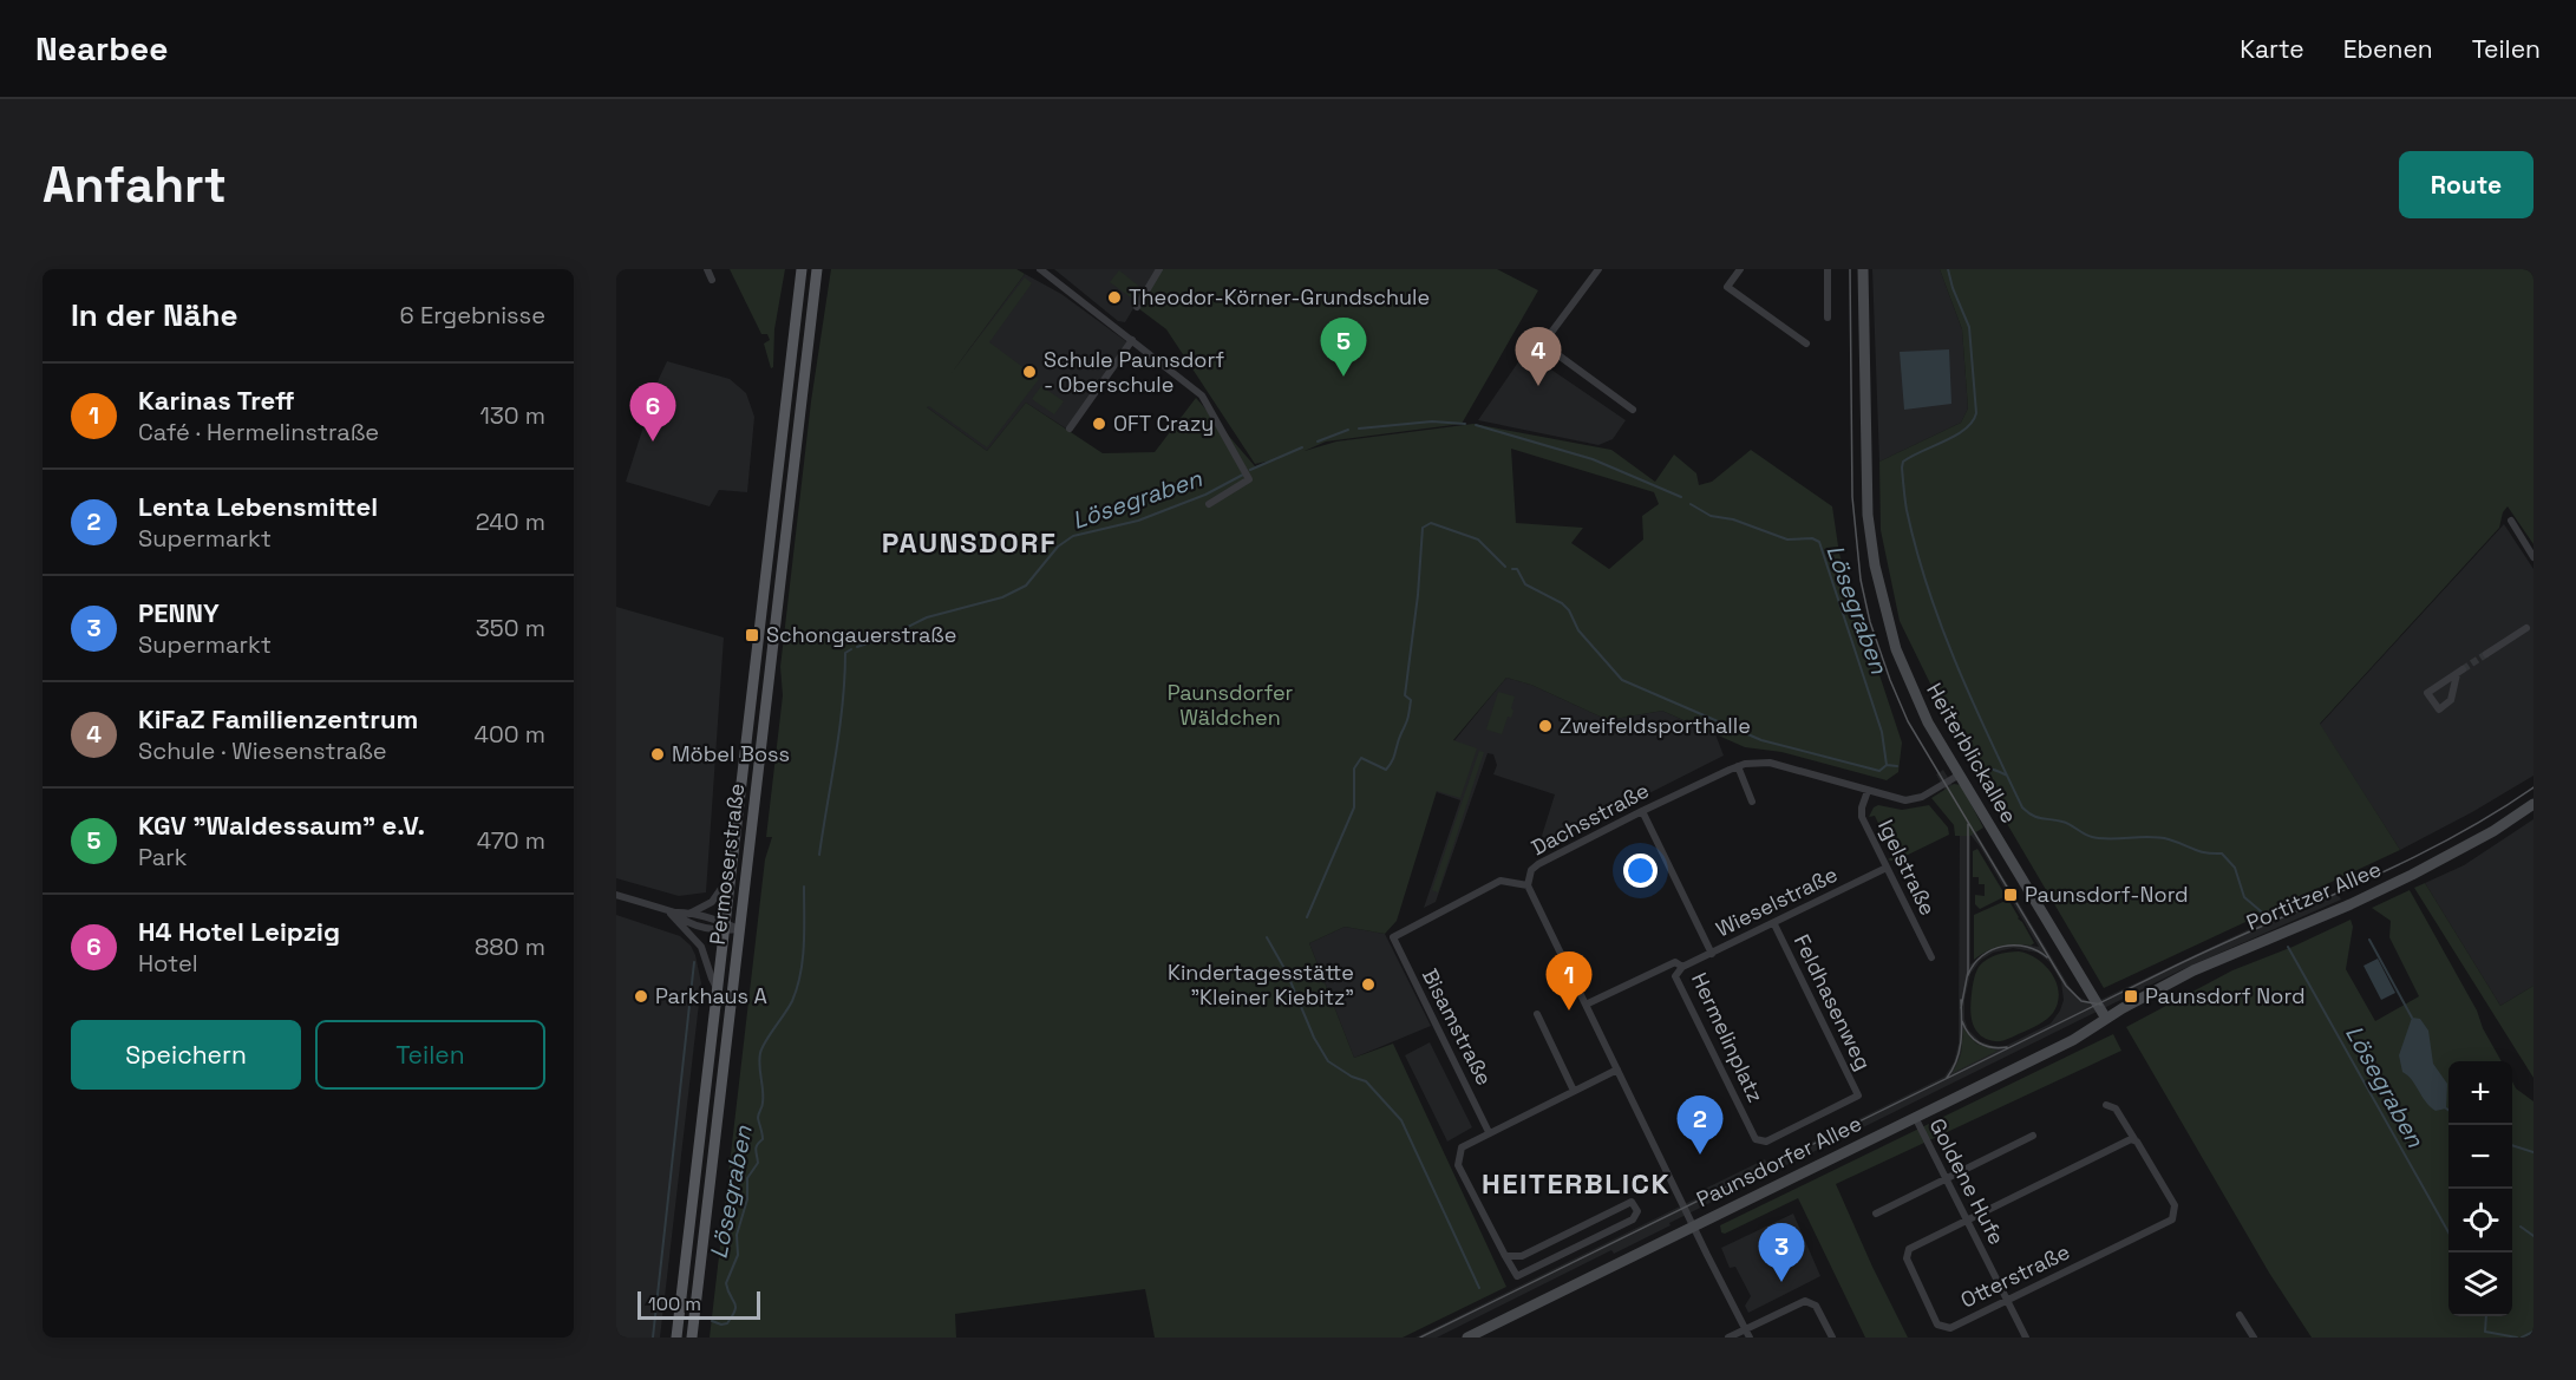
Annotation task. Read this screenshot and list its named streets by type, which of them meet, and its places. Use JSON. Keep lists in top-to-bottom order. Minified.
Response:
{"streets":{"main road":["Heiterblickallee","Permoserstraße","Portitzer Allee","Paunsdorfer Allee"],"street":["Dachsstraße","Igelstraße","Wieselstraße","Feldhasenweg","Bisamstraße","Hermelinplatz","Goldene Hufe","Otterstraße"]},"crossings":[["Heiterblickallee","Dachsstraße"],["Heiterblickallee","Portitzer Allee"],["Heiterblickallee","Paunsdorfer Allee"],["Dachsstraße","Igelstraße"],["Dachsstraße","Bisamstraße"],["Igelstraße","Wieselstraße"],["Portitzer Allee","Paunsdorfer Allee"],["Wieselstraße","Feldhasenweg"],["Wieselstraße","Hermelinplatz"],["Feldhasenweg","Hermelinplatz"],["Paunsdorfer Allee","Goldene Hufe"],["Goldene Hufe","Otterstraße"]],"districts":["PAUNSDORF","HEITERBLICK"],"water":["Lösegraben"],"parks":["Paunsdorfer Wäldchen"],"places":{"other":["Theodor-Körner-Grundschule","Schule Paunsdorf - Oberschule","OFT Crazy","Zweifeldsporthalle","Möbel Boss","Kindertagesstätte \"Kleiner Kiebitz\"","Parkhaus A"],"transit":["Schongauerstraße","Paunsdorf-Nord","Paunsdorf Nord"]},"scale_bar":"100 m","page":{"header":"Nearbee","nav":["Karte","Ebenen","Teilen"],"buttons":["Route",["Speichern","Teilen"]],"title":"Anfahrt","heading":["In der Nähe","6 Ergebnisse"],"pins":["5","4","6","1","2","3"],"list":[{"mark":"1","name":"Karinas Treff","note":"Café · Hermelinstraße","value":"130 m"},{"mark":"2","name":"Lenta Lebensmittel","note":"Supermarkt","value":"240 m"},{"mark":"3","name":"PENNY","note":"Supermarkt","value":"350 m"},{"mark":"4","name":"KiFaZ Familienzentrum","note":"Schule · Wiesenstraße","value":"400 m"},{"mark":"5","name":"KGV \"Waldessaum\" e.V.","note":"Park","value":"470 m"},{"mark":"6","name":"H4 Hotel Leipzig","note":"Hotel","value":"880 m"}],"map_buttons":["+","−"],"scale":"100 m"}}
